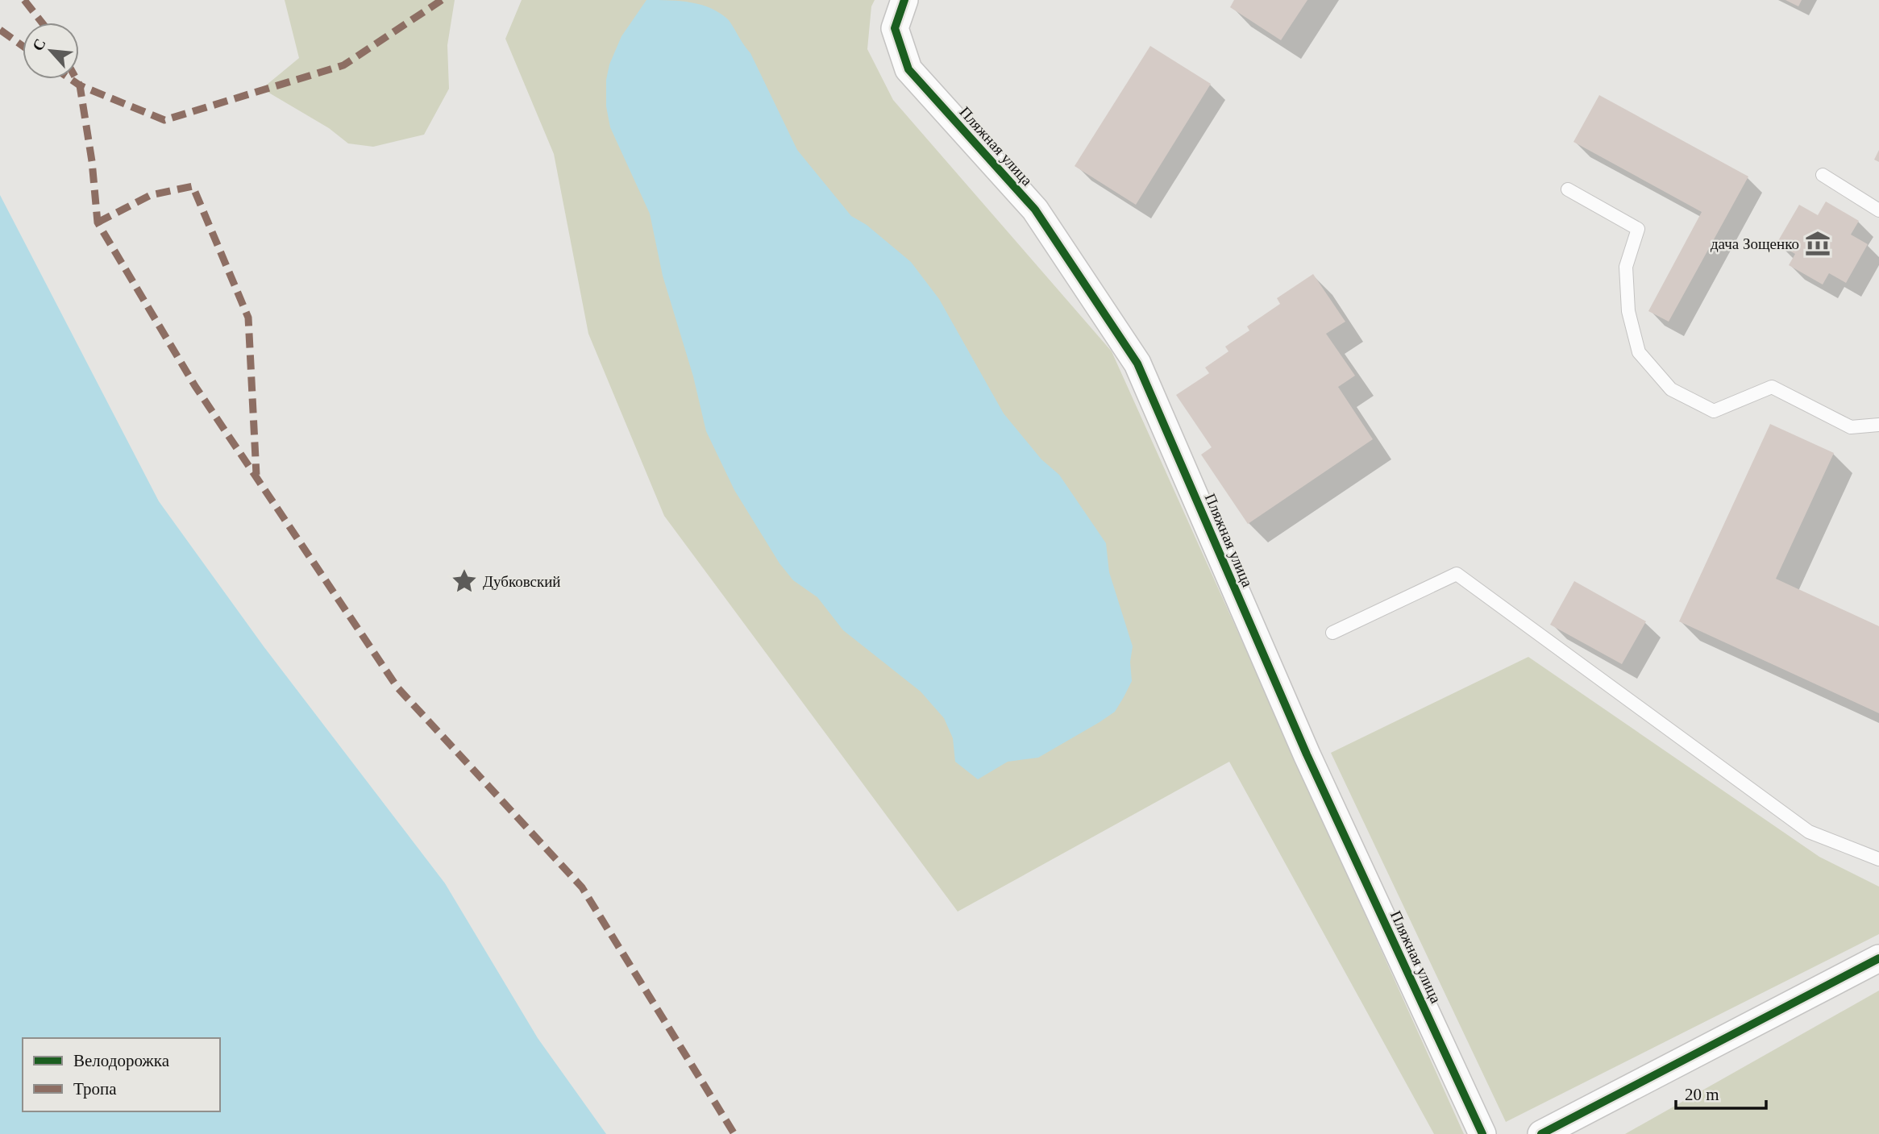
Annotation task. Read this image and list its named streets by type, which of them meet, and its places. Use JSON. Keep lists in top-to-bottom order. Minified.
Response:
{"streets":{"street":["Пляжная улица"]},"places":{"museum":["дача Зощенко"],"place":["Дубковский"]},"legend":["Велодорожка","Тропа"],"scale_bar":"20 m","north":"top left"}
